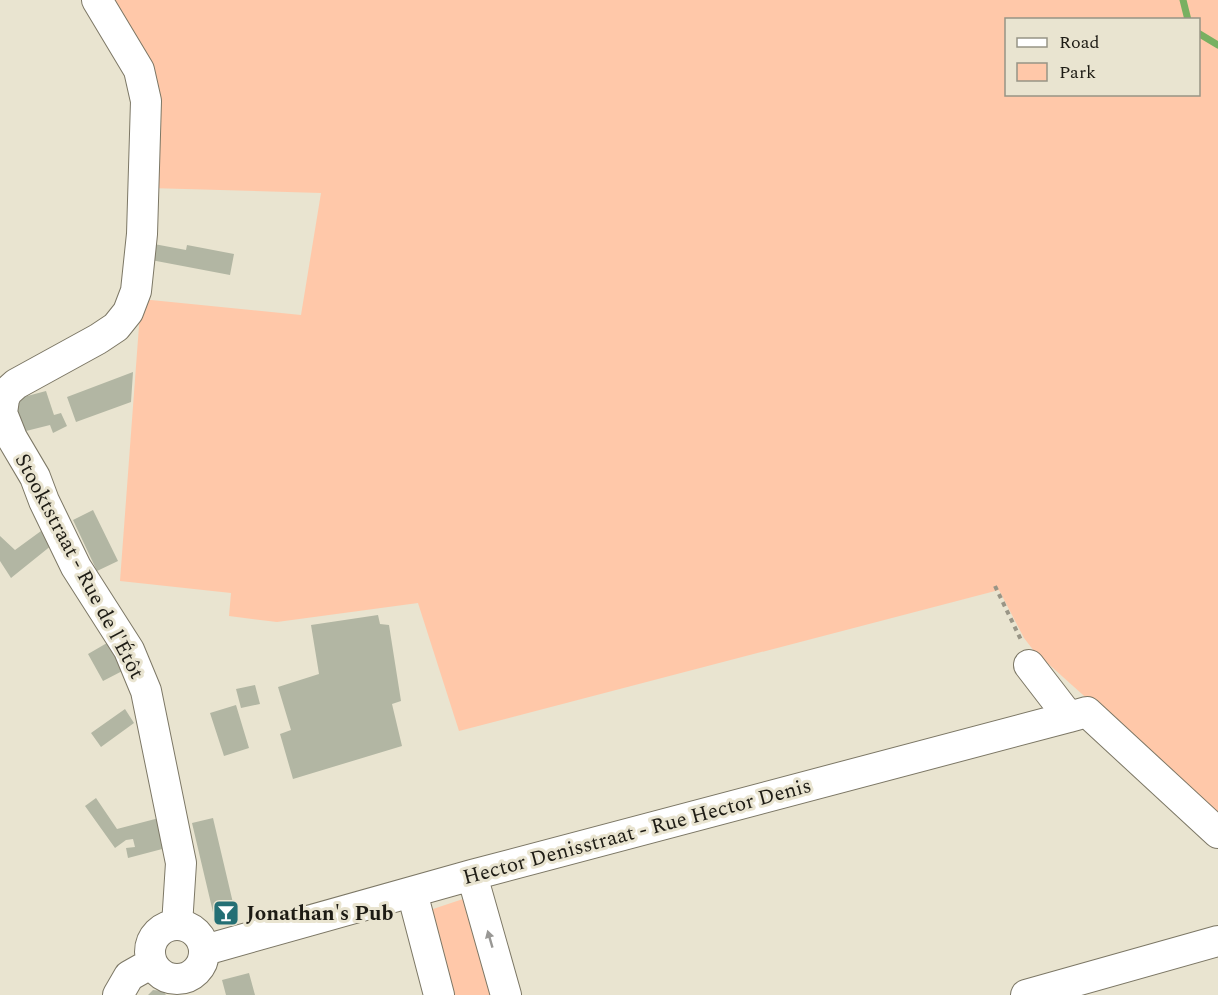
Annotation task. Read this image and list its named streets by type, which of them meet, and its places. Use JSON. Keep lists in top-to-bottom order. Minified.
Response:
{"streets":{"street":["Stooktstraat - Rue de l'Étôt","Hector Denisstraat - Rue Hector Denis"]},"crossings":[["Stooktstraat - Rue de l'Étôt","Hector Denisstraat - Rue Hector Denis"]],"places":{"bar":["Jonathan's Pub"]},"legend":["Road","Park"]}
